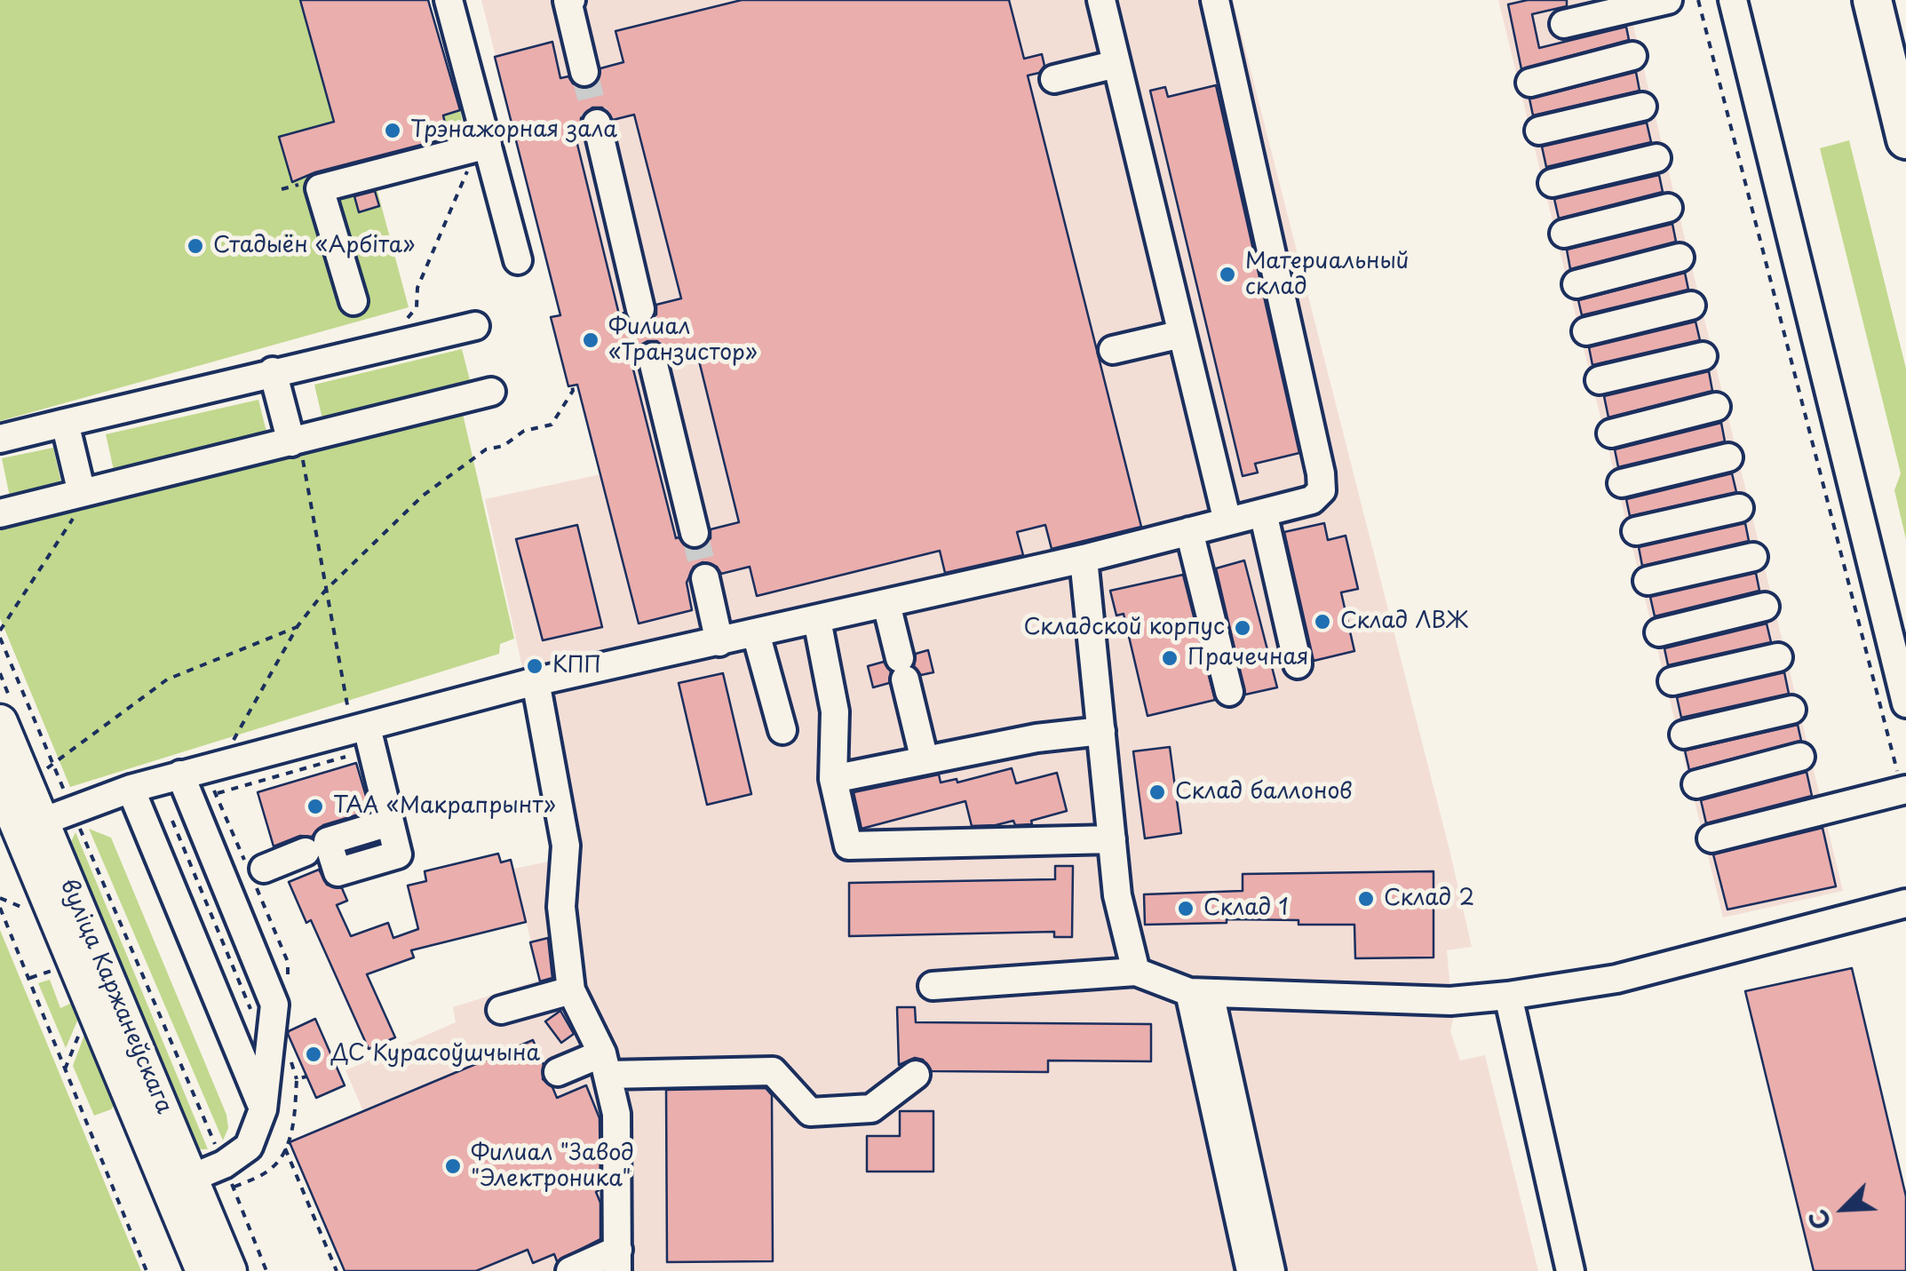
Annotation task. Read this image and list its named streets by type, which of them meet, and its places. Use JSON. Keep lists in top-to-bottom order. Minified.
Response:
{"streets":{"main road":["вуліца Каржанеўскага"]},"places":["Трэнажорная зала","Стадыён «Арбіта»","Материальный склад","Филиал «Транзистор»","Склад ЛВЖ","Складской корпус","Прачечная","КПП","Склад баллонов","ТАА «Макрапрынт»","Склад 2","Склад 1","ДС Курасоўшчына","Филиал \"Завод \"Электроника\""],"north":"bottom left"}
